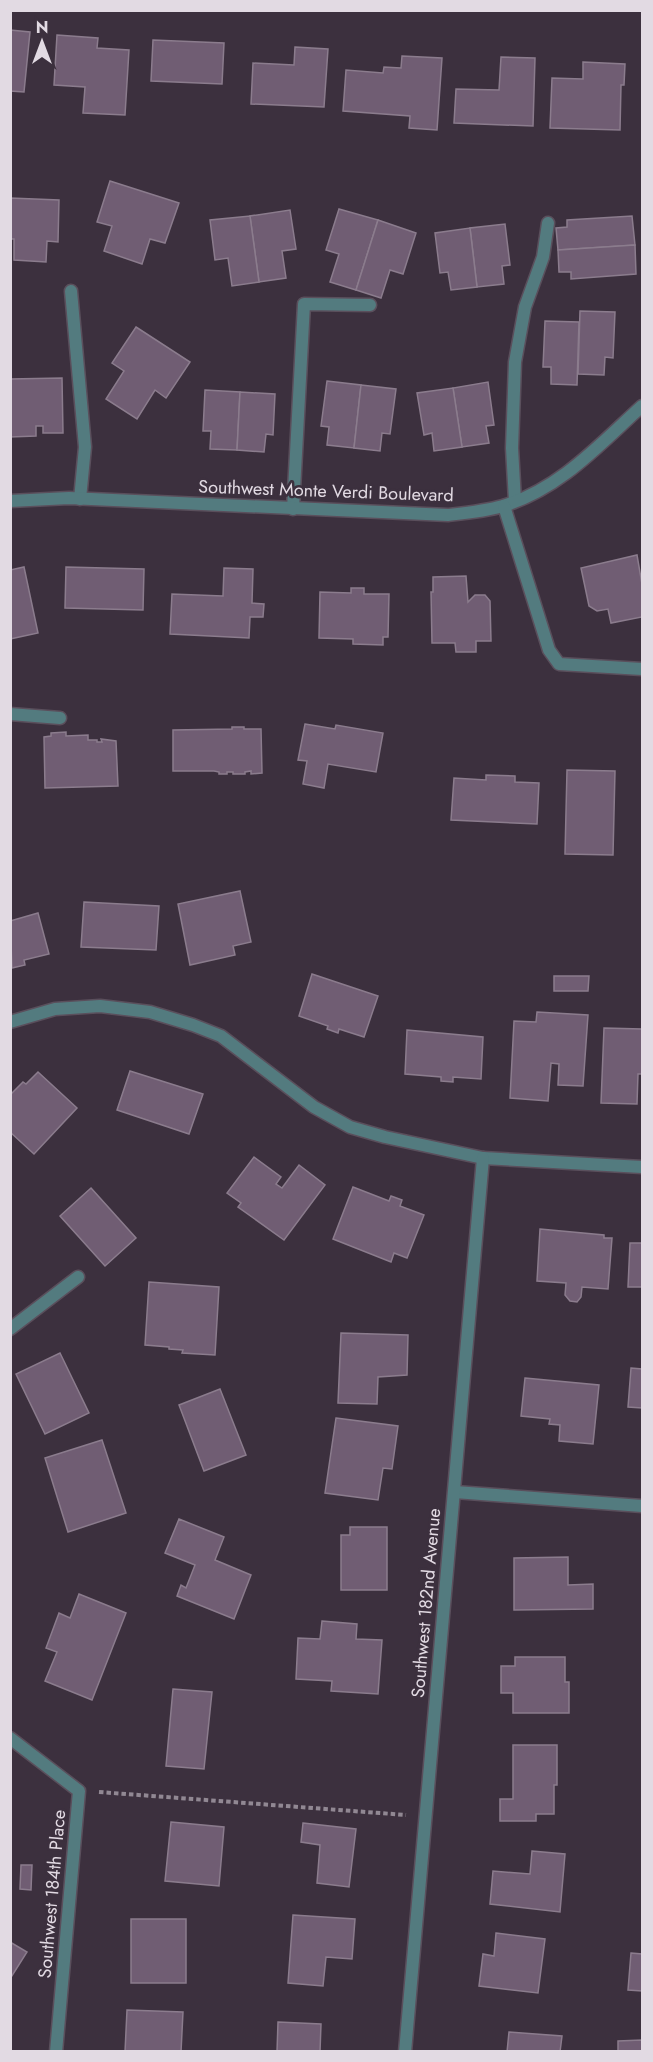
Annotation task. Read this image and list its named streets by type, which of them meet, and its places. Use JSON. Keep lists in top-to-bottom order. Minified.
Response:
{"streets":{"street":["Southwest Monte Verdi Boulevard","Southwest 182nd Avenue","Southwest 184th Place"]},"north":"top"}
